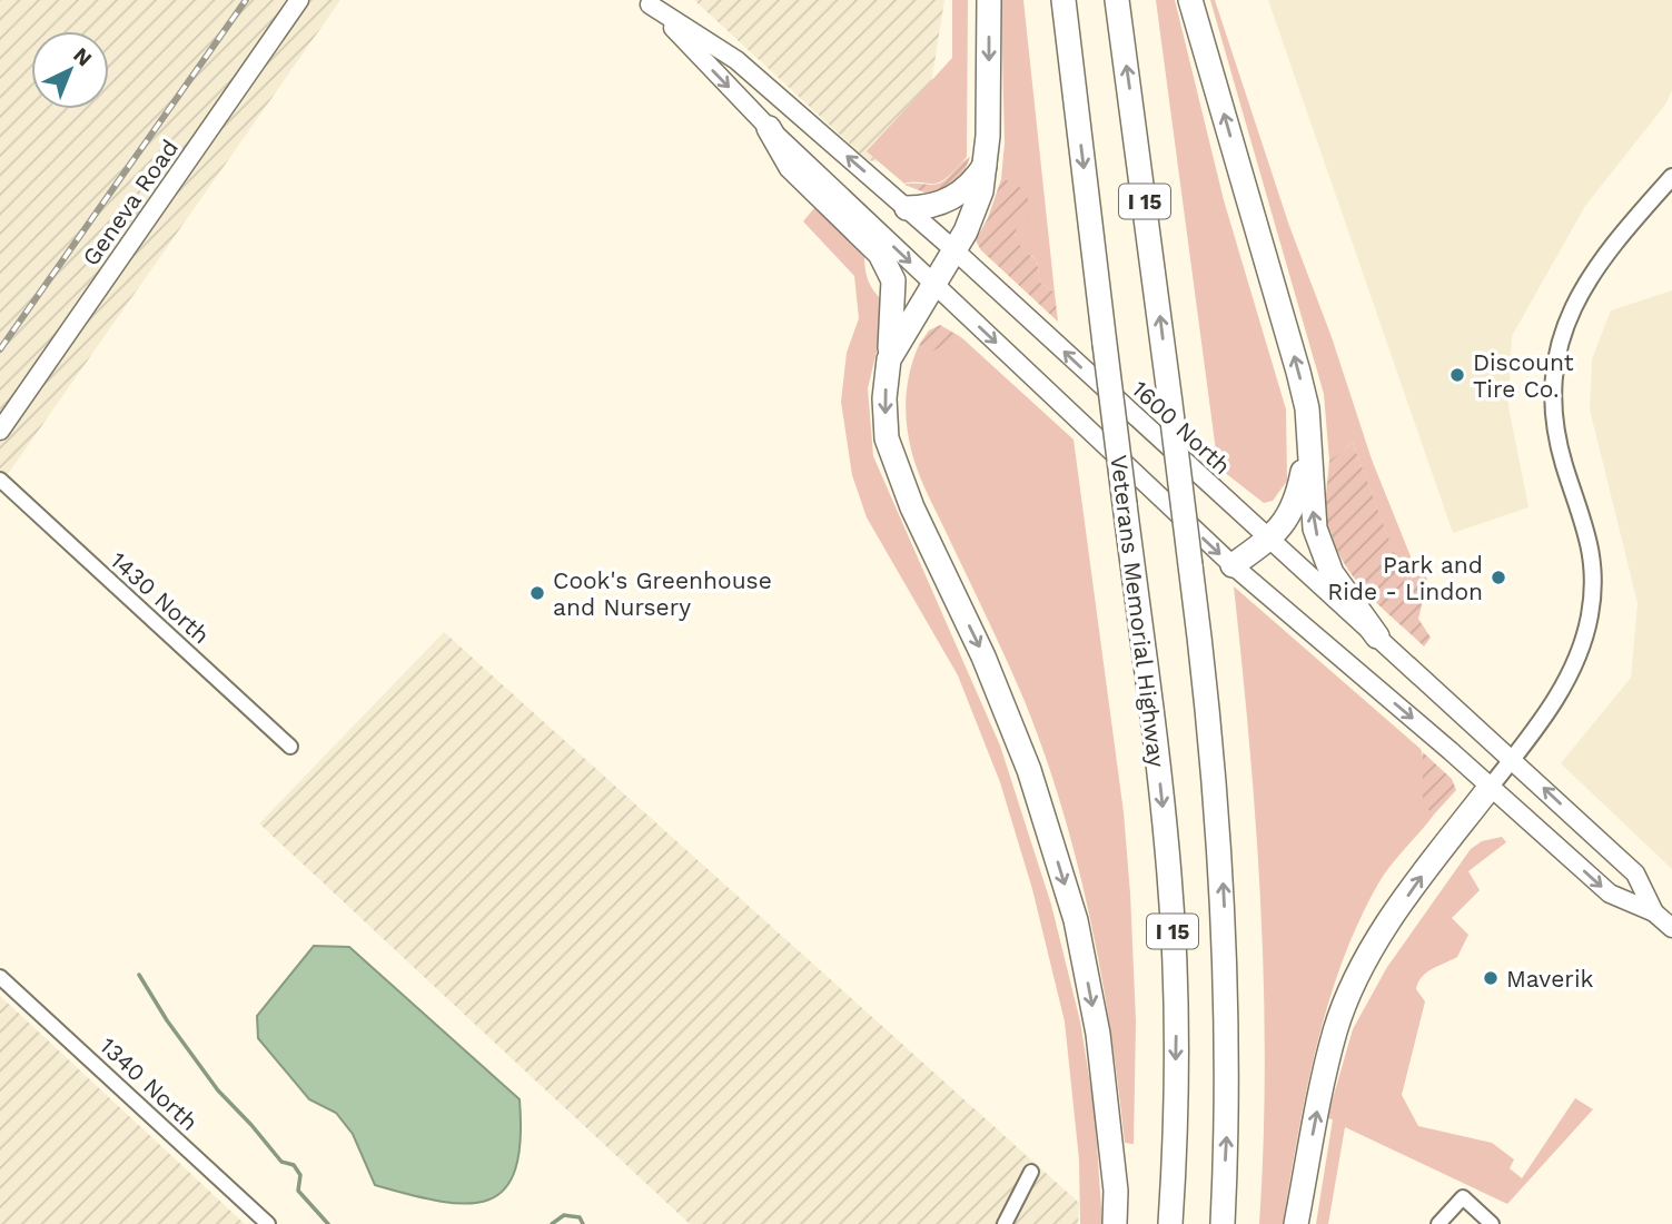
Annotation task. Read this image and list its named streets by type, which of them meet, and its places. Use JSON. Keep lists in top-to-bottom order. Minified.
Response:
{"streets":{"highway":["I 15","Veterans Memorial Highway"],"main road":["Geneva Road","1600 North"],"street":["1430 North","1340 North"]},"places":["Discount Tire Co.","Park and Ride - Lindon","Cook's Greenhouse and Nursery","Maverik"],"north":"top right"}
